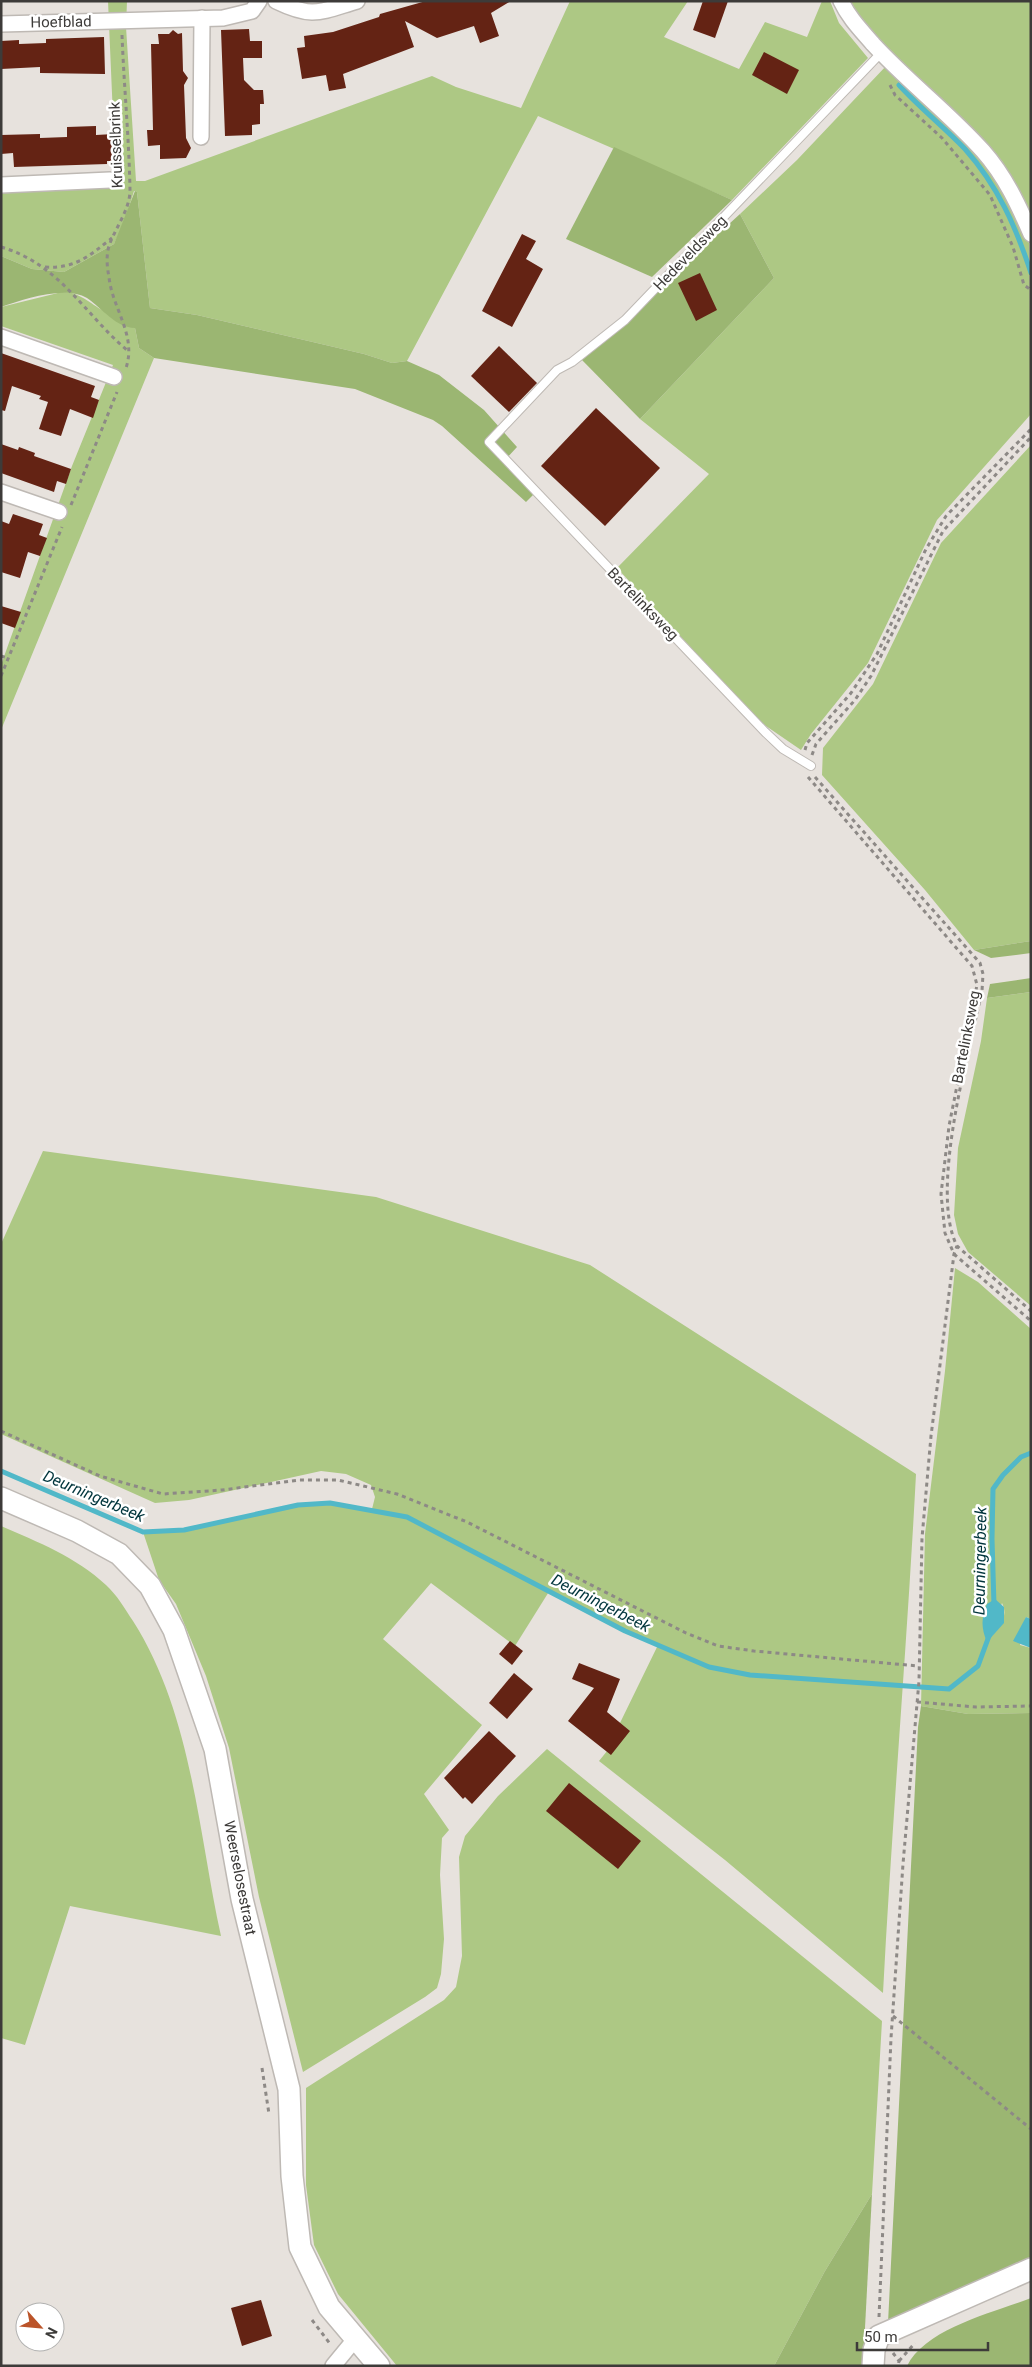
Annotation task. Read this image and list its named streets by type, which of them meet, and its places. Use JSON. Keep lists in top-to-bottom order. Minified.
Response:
{"streets":{"street":["Hoefblad","Weerselosestraat"],"lane":["Hedeveldsweg","Bartelinksweg"],"path":["Kruisselbrink"]},"crossings":[["Hoefblad","Kruisselbrink"],["Hedeveldsweg","Bartelinksweg"]],"water":["Deurningerbeek"],"scale_bar":"50 m","north":"bottom right"}
